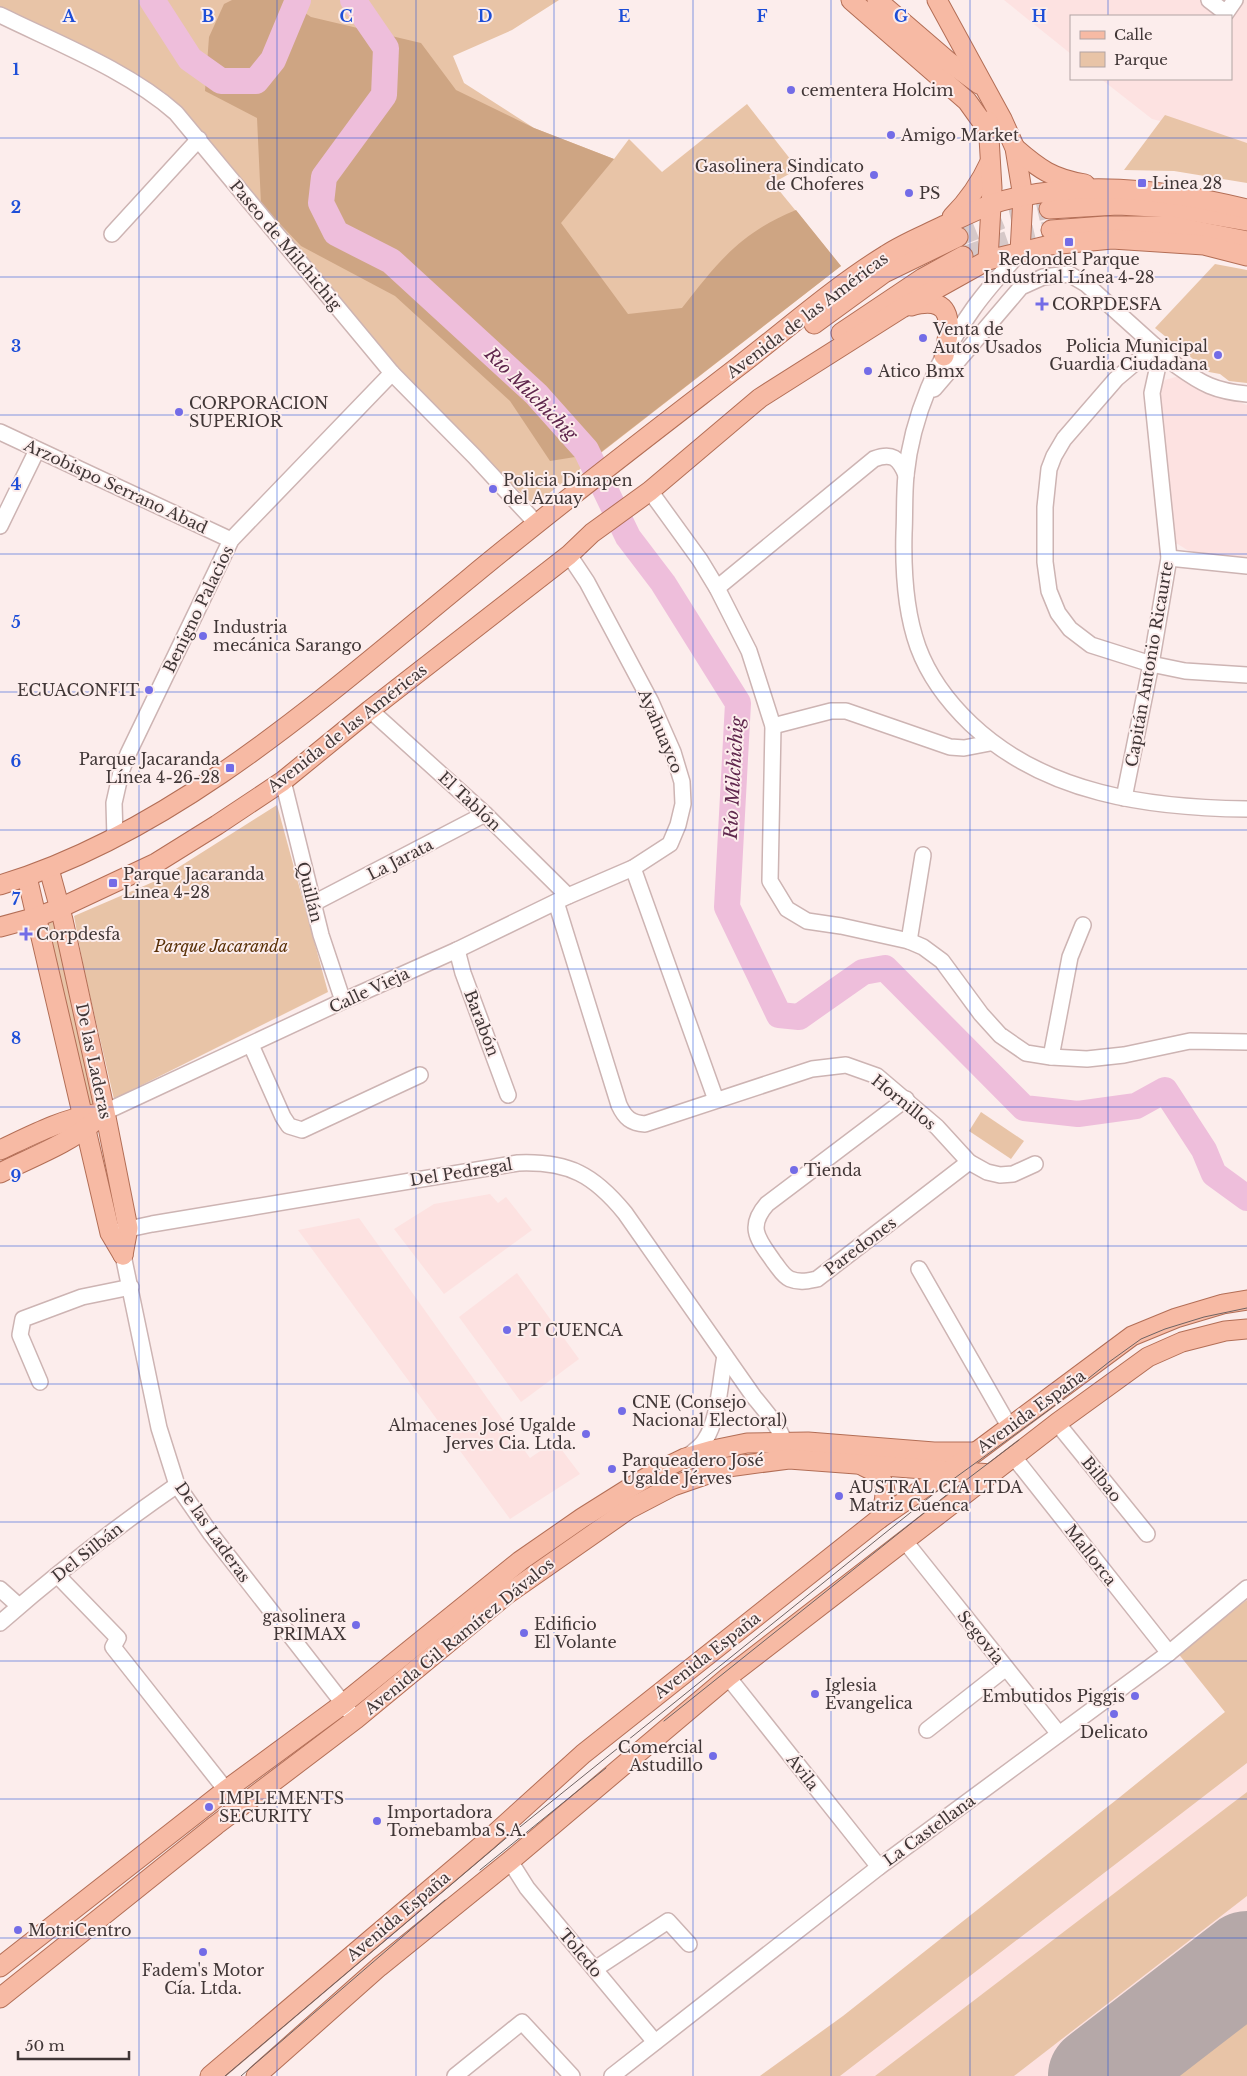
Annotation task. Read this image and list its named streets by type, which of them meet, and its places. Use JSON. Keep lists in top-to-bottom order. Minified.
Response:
{"streets":{"main road":["Avenida de las Américas","Calle Vieja","De las Laderas","Avenida España","Avenida Gil Ramírez Dávalos"],"street":["Paseo de Milchichig","Arzobispo Serrano Abad","Benigno Palacios","Capitán Antonio Ricaurte","Ayahuayco","El Tablón","La Jarata","Quillán","Barabón","Hornillos","Del Pedregal","Paredones","Bilbao","Del Silbán","Mallorca","Segovia","Ávila","La Castellana","Toledo"]},"crossings":[["Paseo de Milchichig","Avenida de las Américas"],["Paseo de Milchichig","Benigno Palacios"],["Avenida de las Américas","Benigno Palacios"],["Avenida de las Américas","Ayahuayco"],["Avenida de las Américas","El Tablón"],["Avenida de las Américas","Quillán"],["Avenida de las Américas","De las Laderas"],["Arzobispo Serrano Abad","Benigno Palacios"],["Ayahuayco","Calle Vieja"],["El Tablón","La Jarata"],["El Tablón","Calle Vieja"],["El Tablón","Hornillos"],["La Jarata","Quillán"],["Quillán","Calle Vieja"],["Calle Vieja","Barabón"],["Calle Vieja","De las Laderas"],["De las Laderas","Del Pedregal"],["De las Laderas","Del Silbán"],["De las Laderas","Avenida Gil Ramírez Dávalos"],["Hornillos","Paredones"],["Del Pedregal","Avenida Gil Ramírez Dávalos"],["Avenida España","Bilbao"],["Avenida España","Mallorca"],["Avenida España","Avenida Gil Ramírez Dávalos"],["Avenida España","Segovia"],["Avenida España","Ávila"],["Avenida España","Toledo"],["Mallorca","La Castellana"],["Segovia","La Castellana"],["Ávila","La Castellana"],["La Castellana","Toledo"]],"water":["Río Milchichig"],"parks":["Parque Jacaranda"],"places":{"other":["cementera Holcim","Amigo Market","Gasolinera Sindicato de Choferes","PS","Venta de Autos Usados","Policia Municipal Guardia Ciudadana","Atico Bmx","CORPORACION SUPERIOR","Policia Dinapen del Azuay","Industria mecánica Sarango","ECUACONFIT","Tienda","PT CUENCA","CNE (Consejo Nacional Electoral)","Almacenes José Ugalde Jerves Cia. Ltda.","Parqueadero José Ugalde Jérves","AUSTRAL CIA LTDA Matriz Cuenca","gasolinera PRIMAX","Edificio El Volante","Iglesia Evangelica","Embutidos Piggis","Delicato","Comercial Astudillo","IMPLEMENTS SECURITY","Importadora Tomebamba S.A.","MotriCentro","Fadem's Motor Cía. Ltda."],"transit":["Linea 28","Redondel Parque Industrial Línea 4-28","Parque Jacaranda Línea 4-26-28","Parque Jacaranda Linea 4-28"],"health":["CORPDESFA","Corpdesfa"]},"legend":["Calle","Parque"],"scale_bar":"50 m","grid":{"columns":["A","B","C","D","E","F","G","H"],"rows":["1","2","3","4","5","6","7","8","9"]}}
